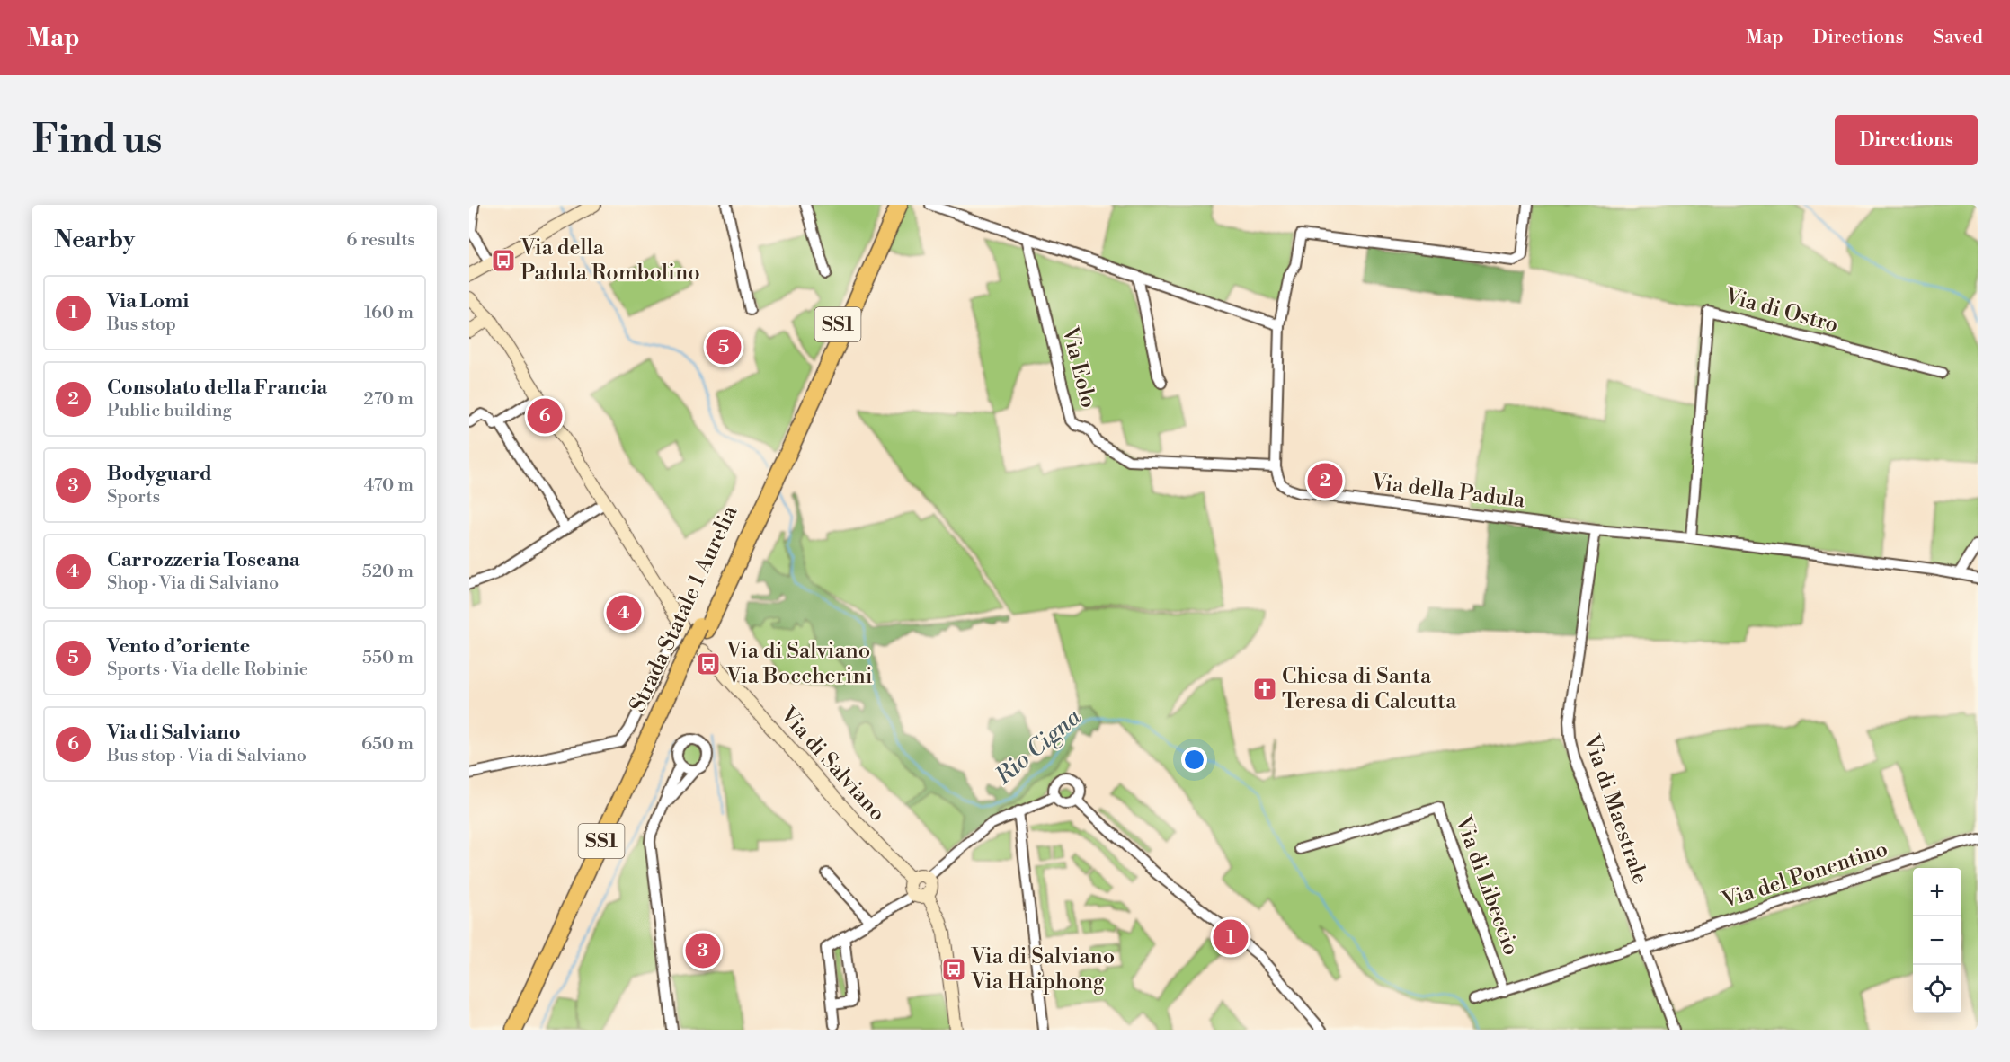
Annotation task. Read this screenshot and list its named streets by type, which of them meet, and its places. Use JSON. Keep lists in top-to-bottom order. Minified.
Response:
{"streets":{"highway":["SS1","Strada Statale 1 Aurelia"],"street":["Via di Ostro","Via Eolo","Via della Padula","Via di Salviano","Via di Maestrale","Via del Ponentino","Via di Libeccio"]},"crossings":[["Via di Ostro","Via della Padula"],["Via Eolo","Via della Padula"],["Via della Padula","Via di Maestrale"],["Strada Statale 1 Aurelia","Via di Salviano"],["Via di Maestrale","Via del Ponentino"],["Via di Maestrale","Via di Libeccio"],["Via del Ponentino","Via di Libeccio"]],"water":["Rio Cigna"],"places":{"bus stop":["Via della Padula Rombolino","Via di Salviano Via Boccherini","Via di Salviano Via Haiphong"],"church":["Chiesa di Santa Teresa di Calcutta"]},"page":{"header":"Map","nav":["Map","Directions","Saved"],"buttons":"Directions","title":"Find us","heading":["Nearby","6 results"],"list":[{"mark":"1","name":"Via Lomi","note":"Bus stop","value":"160 m"},{"mark":"2","name":"Consolato della Francia","note":"Public building","value":"270 m"},{"mark":"3","name":"Bodyguard","note":"Sports","value":"470 m"},{"mark":"4","name":"Carrozzeria Toscana","note":"Shop · Via di Salviano","value":"520 m"},{"mark":"5","name":"Vento d’oriente","note":"Sports · Via delle Robinie","value":"550 m"},{"mark":"6","name":"Via di Salviano","note":"Bus stop · Via di Salviano","value":"650 m"}],"pins":["5","6","2","4","1","3"],"map_buttons":["+","−"]}}
